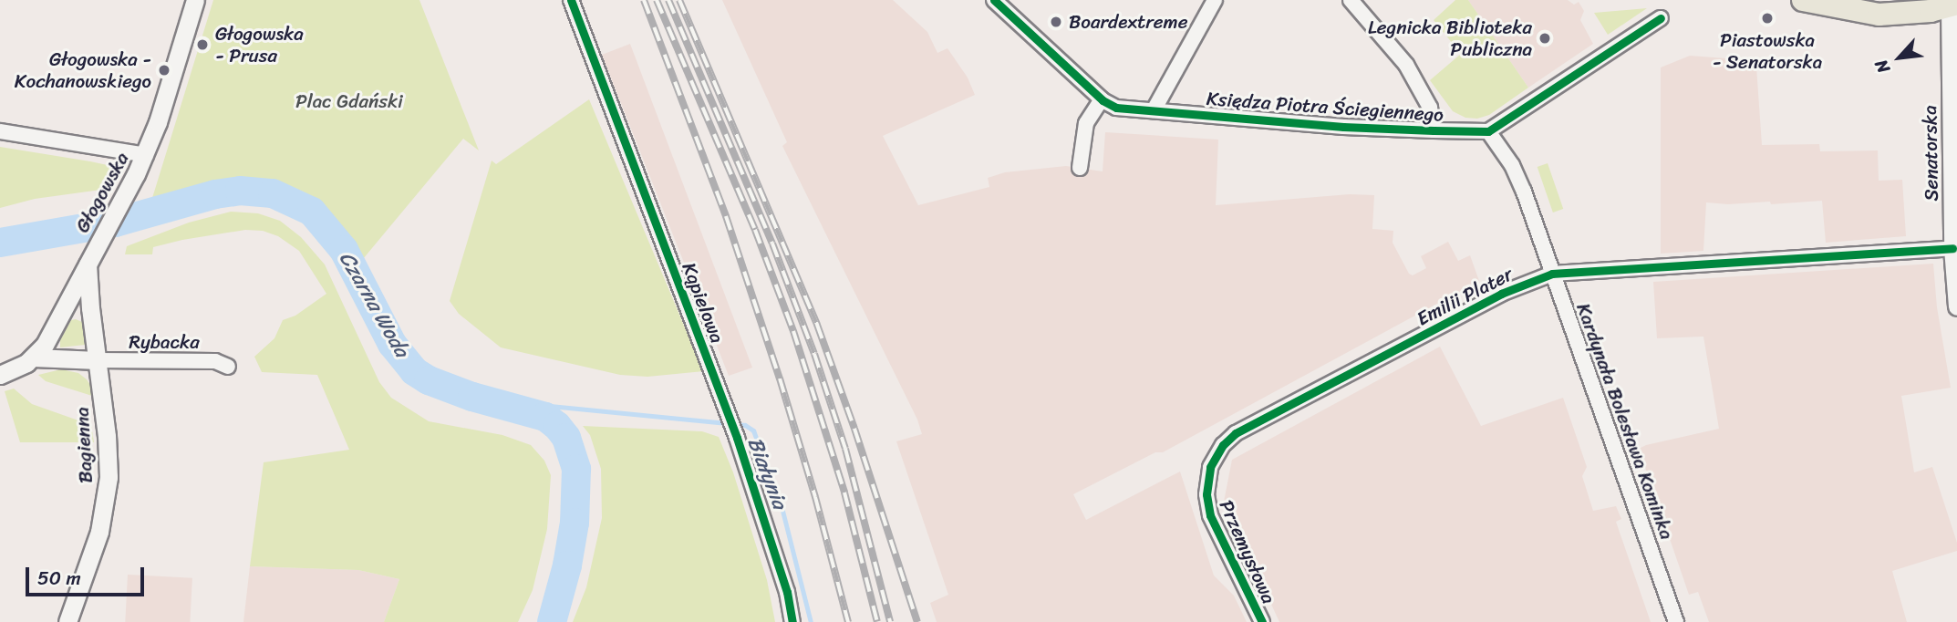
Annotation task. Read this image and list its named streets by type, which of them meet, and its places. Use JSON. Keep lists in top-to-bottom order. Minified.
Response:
{"streets":{"street":["Księdza Piotra Ściegiennego","Senatorska","Głogowska","Emilii Plater","Kąpielowa","Rybacka","Kardynała Bolesława Kominka","Bagienna","Przemysłowa"]},"crossings":[["Księdza Piotra Ściegiennego","Kardynała Bolesława Kominka"],["Senatorska","Emilii Plater"],["Głogowska","Bagienna"],["Emilii Plater","Kardynała Bolesława Kominka"],["Emilii Plater","Przemysłowa"],["Rybacka","Bagienna"]],"water":["Czarna Woda","Białynia"],"parks":["Plac Gdański"],"places":["Piastowska - Senatorska","Boardextreme","Legnicka Biblioteka Publiczna","Głogowska - Prusa","Głogowska - Kochanowskiego"],"scale_bar":"50 m","north":"bottom left"}
